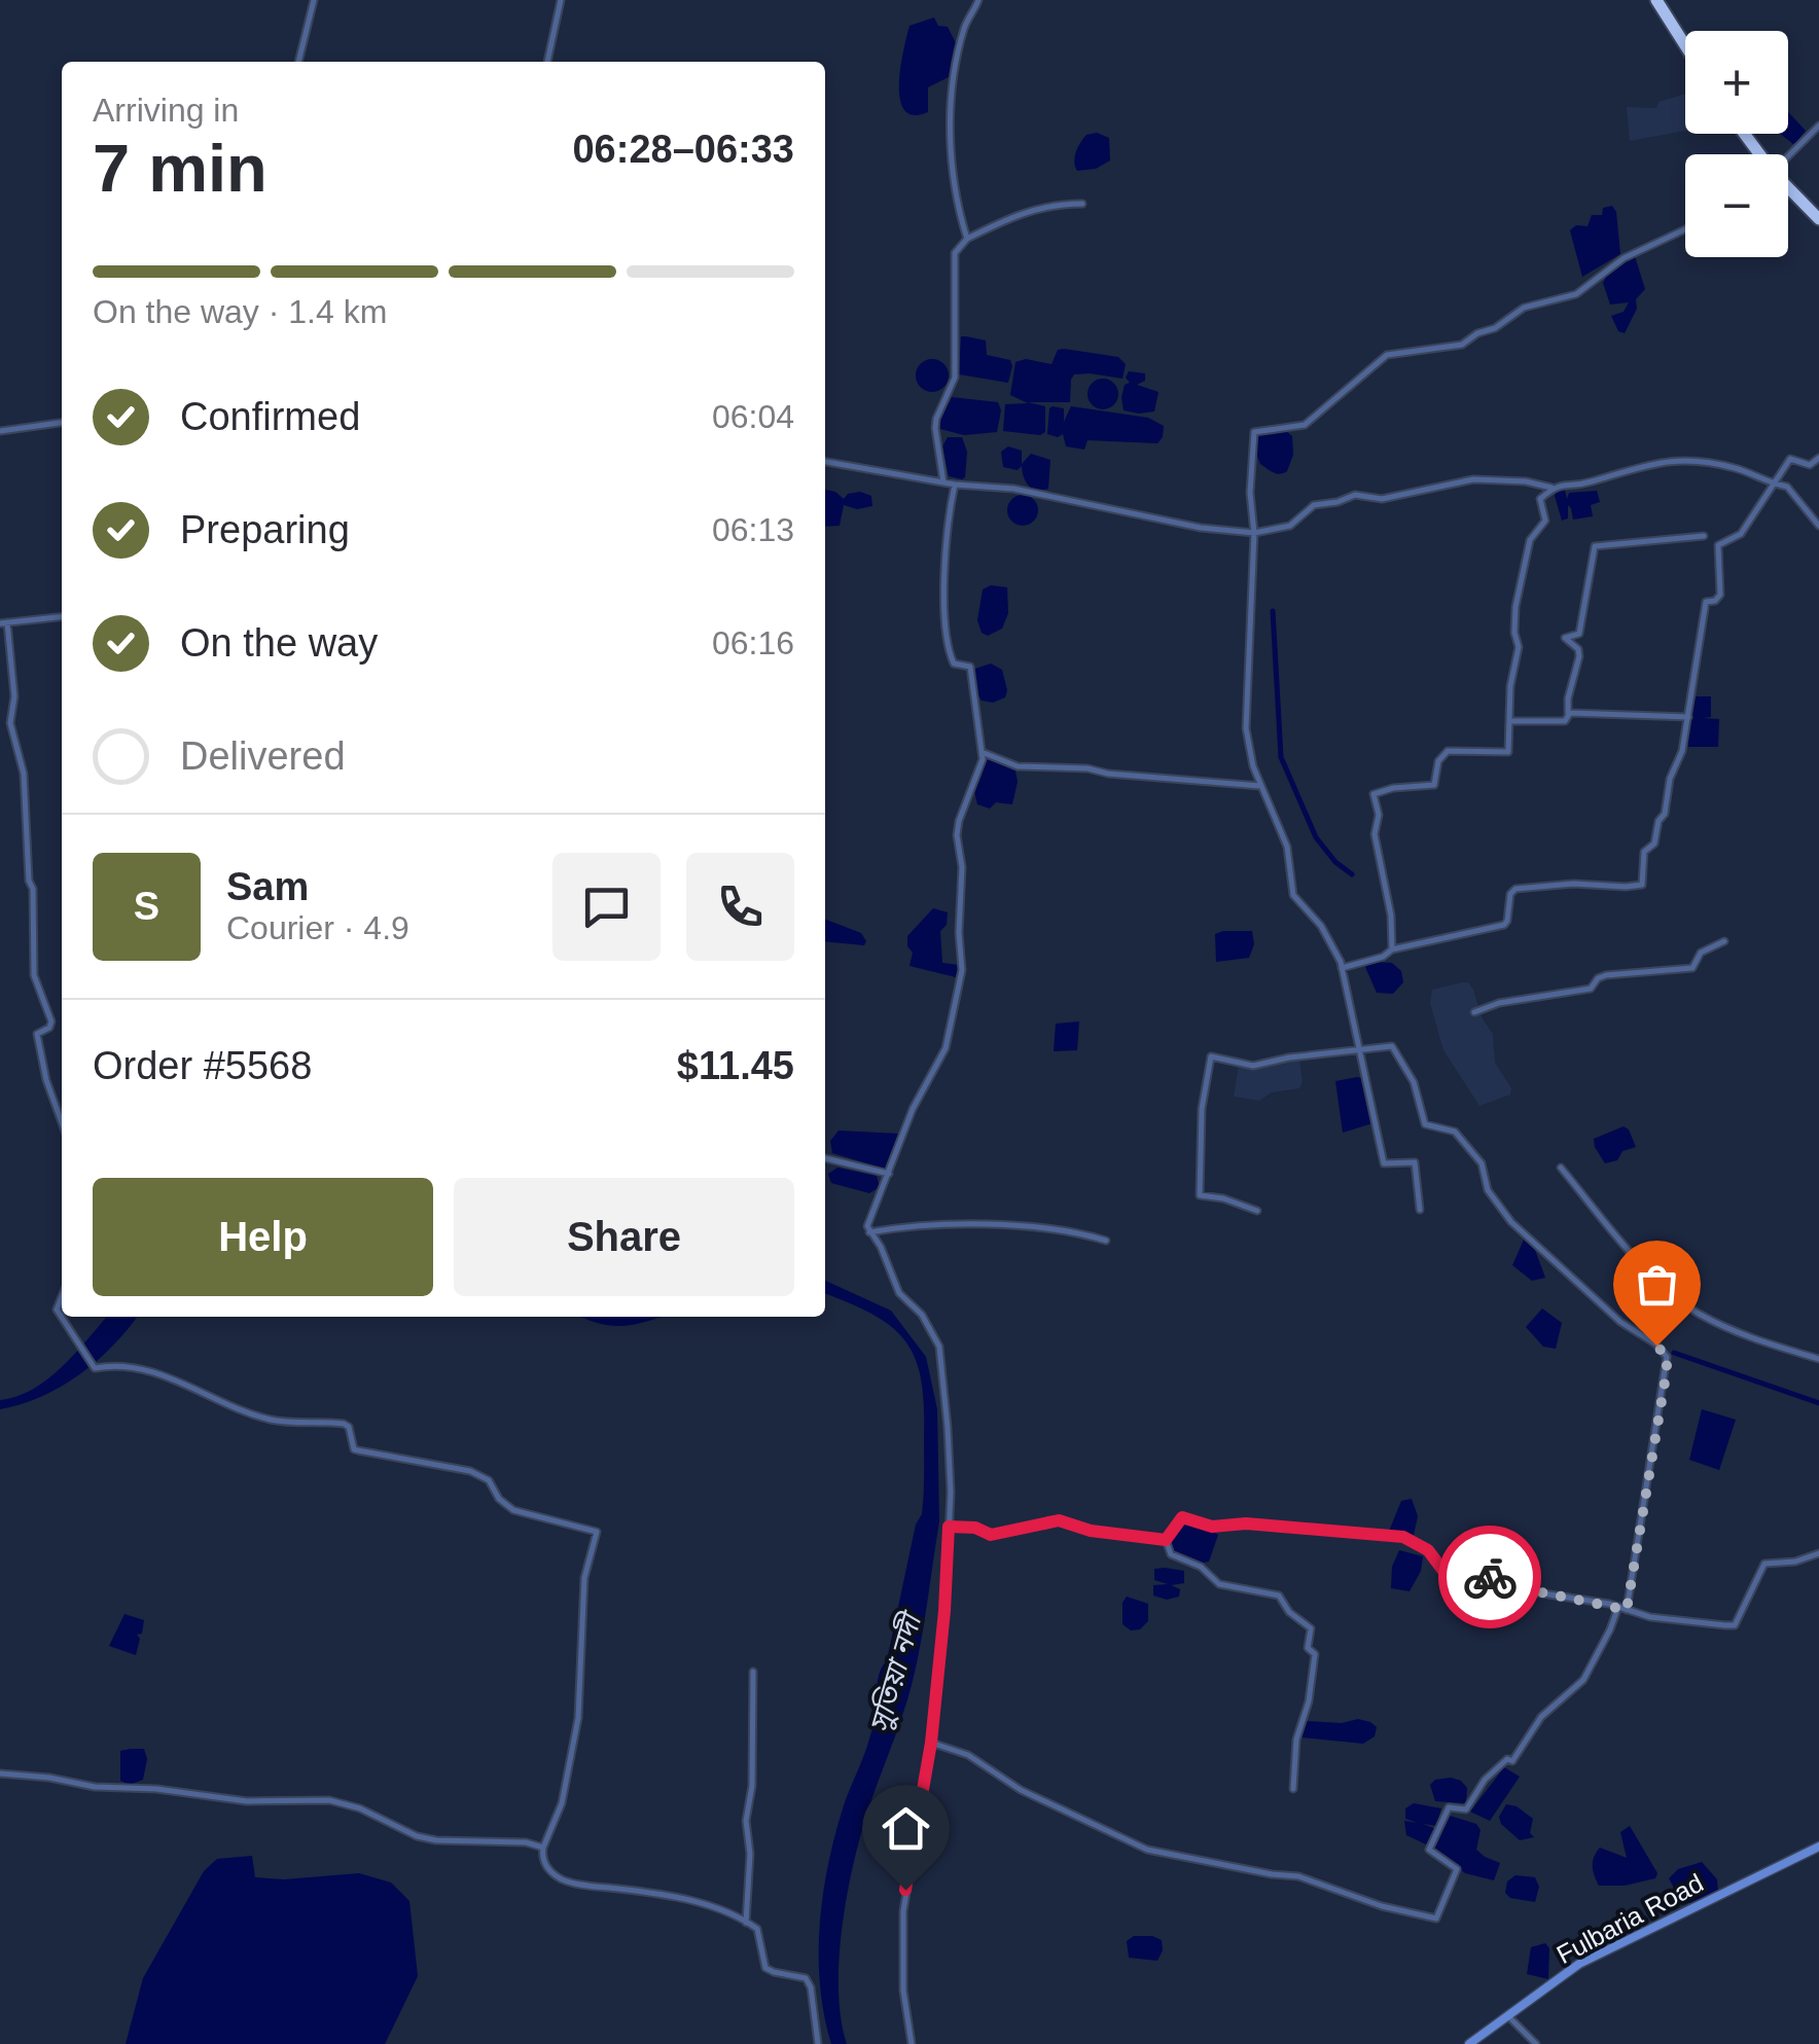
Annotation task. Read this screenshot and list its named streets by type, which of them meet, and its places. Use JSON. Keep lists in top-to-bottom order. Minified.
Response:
{"streets":{"main road":["Fulbaria Road"]},"water":["সুতিয়া নদী"],"page":{"map_buttons":["+","−"],"heading":["7 min","Arriving in","06:28–06:33"],"panel":["Sam","Courier · 4.9","Order #5568","$11.45"],"bar":"On the way · 1.4 km","list":[["Confirmed","06:04"],["Preparing","06:13"],["On the way","06:16"],"Delivered"],"round":"S","buttons":["Help","Share"]}}
